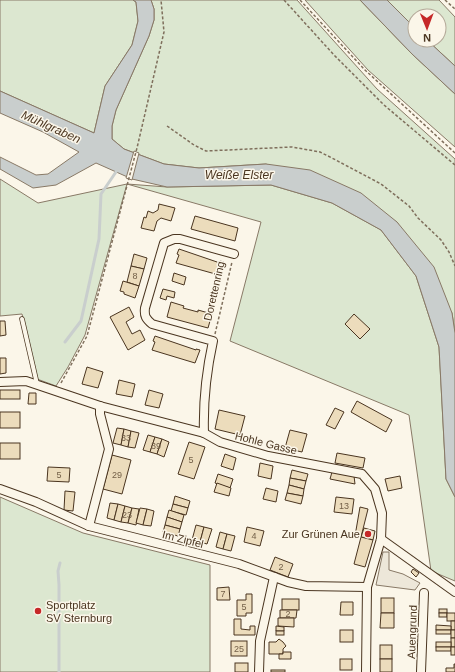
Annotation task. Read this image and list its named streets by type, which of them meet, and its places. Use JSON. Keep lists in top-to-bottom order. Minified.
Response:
{"streets":{"street":["Dorettenring","Hohle Gasse","Im Zipfel","Auengrund"]},"crossings":[["Hohle Gasse","Im Zipfel"]],"water":["Mühlgraben","Weiße Elster"],"places":["Zur Grünen Aue","Sportplatz SV Sternburg"],"house_numbers":["8","33","39","5","5","29","13","23","4","2","7","5","2","25"],"north":"bottom"}
